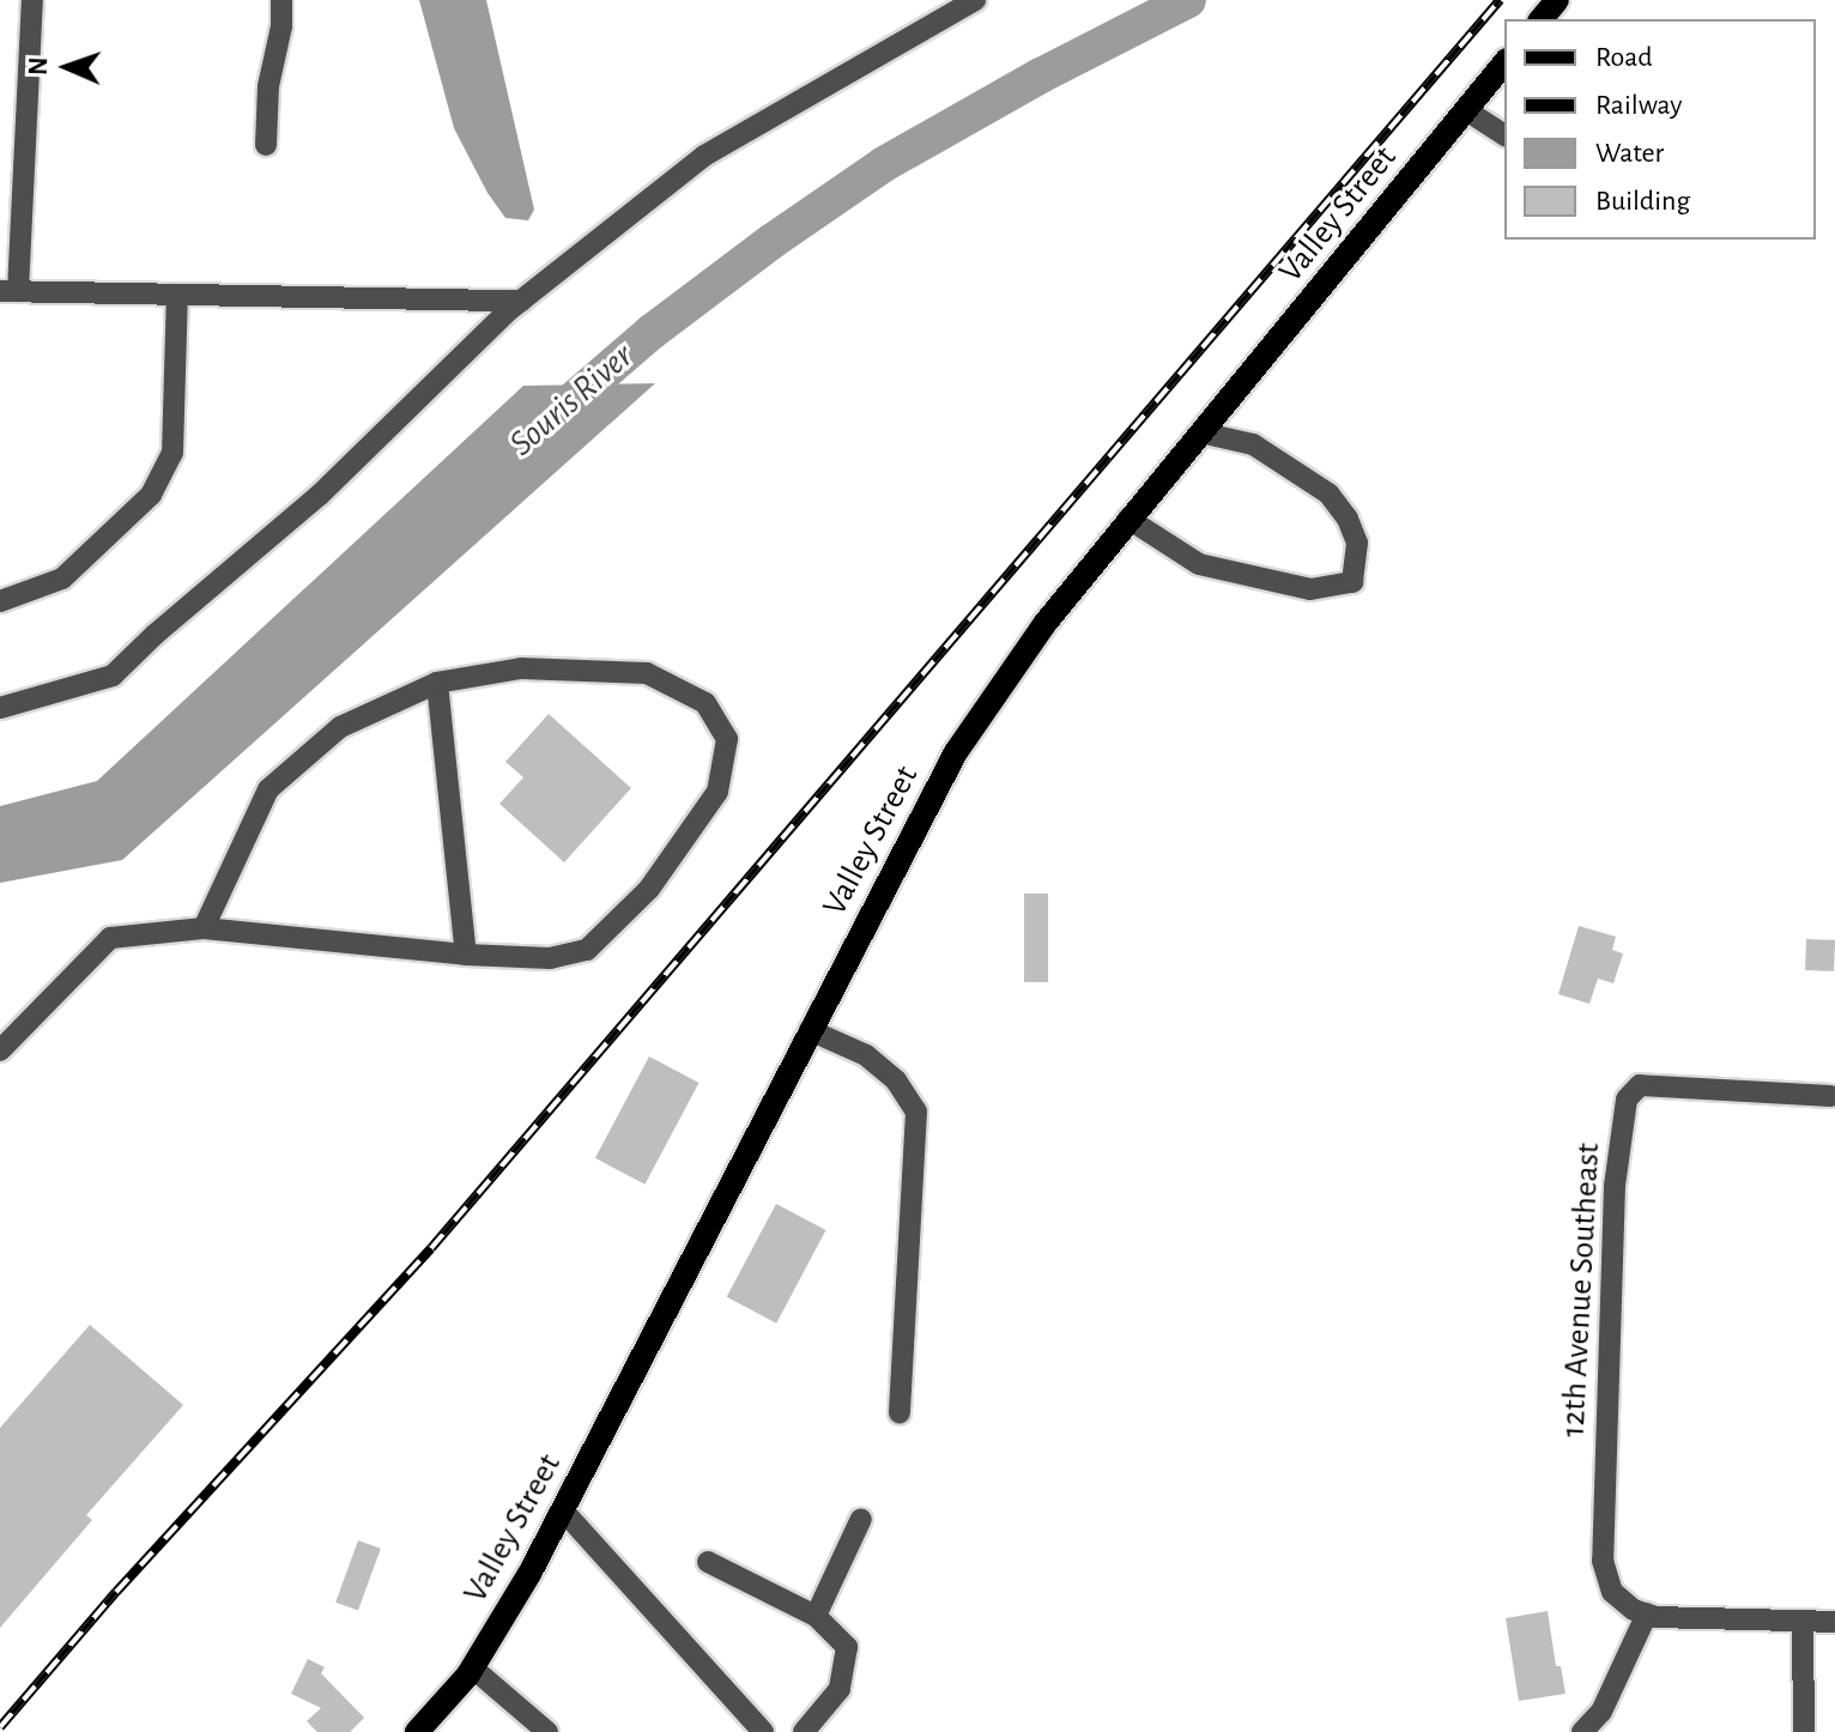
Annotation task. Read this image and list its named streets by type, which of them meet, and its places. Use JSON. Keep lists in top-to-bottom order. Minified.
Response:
{"streets":{"main road":["Valley Street"],"street":["12th Avenue Southeast"]},"water":["Souris River"],"legend":["Road","Railway","Water","Building"],"north":"left"}
